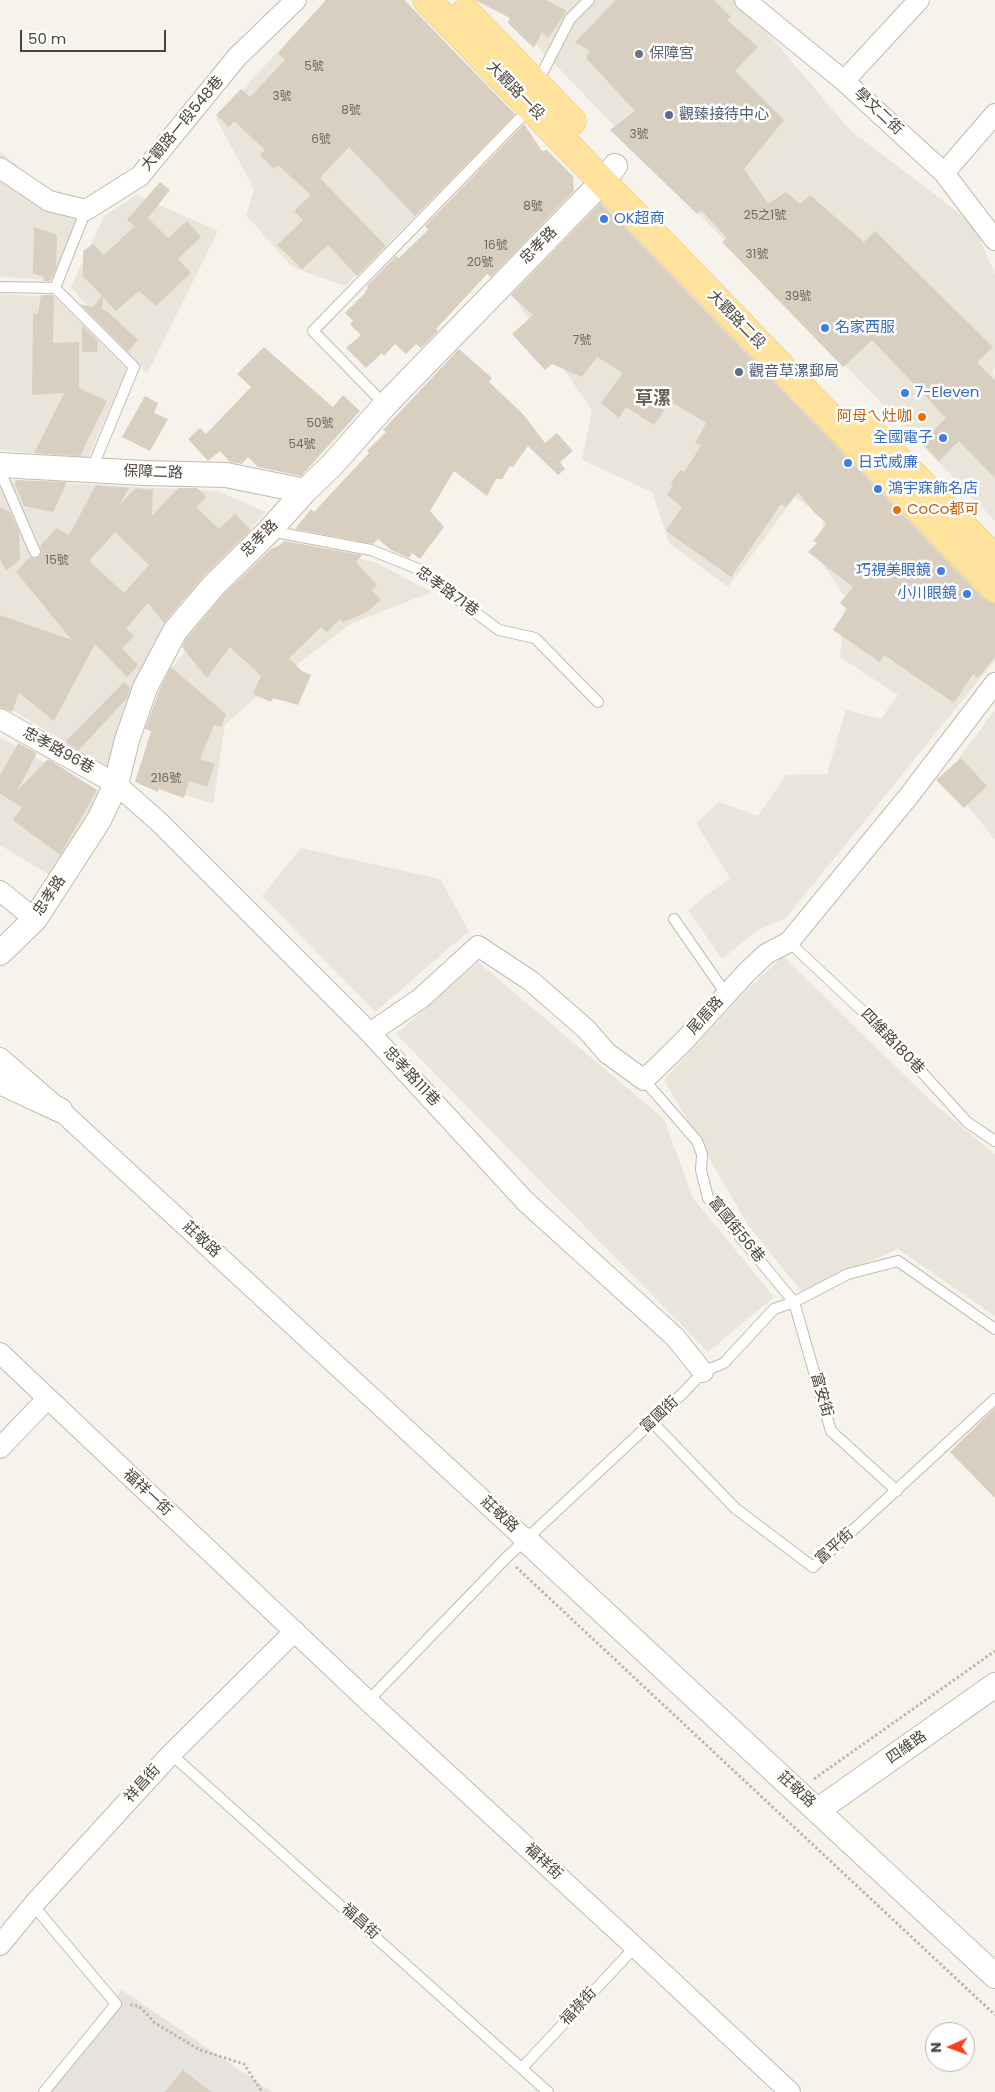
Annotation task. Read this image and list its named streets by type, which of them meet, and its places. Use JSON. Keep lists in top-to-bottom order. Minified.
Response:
{"streets":{"main road":["大觀路一段","大觀路二段"],"street":["學文二街","大觀路一段548巷","忠孝路","保障二路","忠孝路96巷","尾厝路","忠孝路111巷","莊敬路","福祥一街","四維路","祥昌街","福祥街"],"lane":["忠孝路71巷","四維路180巷","富國街56巷","富安街","富國街","富平街","福昌街","福祿街"]},"crossings":[["大觀路一段","忠孝路"],["大觀路一段","大觀路二段"],["忠孝路","大觀路二段"],["忠孝路","保障二路"],["忠孝路","忠孝路71巷"],["忠孝路","忠孝路96巷"],["忠孝路","忠孝路111巷"],["忠孝路96巷","忠孝路111巷"],["尾厝路","四維路180巷"],["尾厝路","富國街56巷"],["忠孝路111巷","富國街"],["富國街56巷","富安街"],["富國街56巷","富國街"],["莊敬路","富國街"],["莊敬路","四維路"],["富安街","富國街"],["富安街","富平街"],["富國街","富平街"],["富國街","福祥街"],["福祥一街","祥昌街"],["福祥一街","福祥街"],["祥昌街","福祥街"],["祥昌街","福昌街"],["福祥街","福祿街"],["福昌街","福祿街"]],"districts":["草漯"],"places":["保障宮","觀臻接待中心","OK超商","名家西服","觀音草漯郵局","7-Eleven","阿母ㄟ灶咖","全國電子","日式威廉","鴻宇寐飾名店","CoCo都可","巧視美眼鏡","小川眼鏡"],"house_numbers":["5號","3號","8號","3號","6號","8號","25之1號","16號","31號","20號","39號","7號","50號","54號","15號","216號"],"scale_bar":"50 m","north":"left"}
